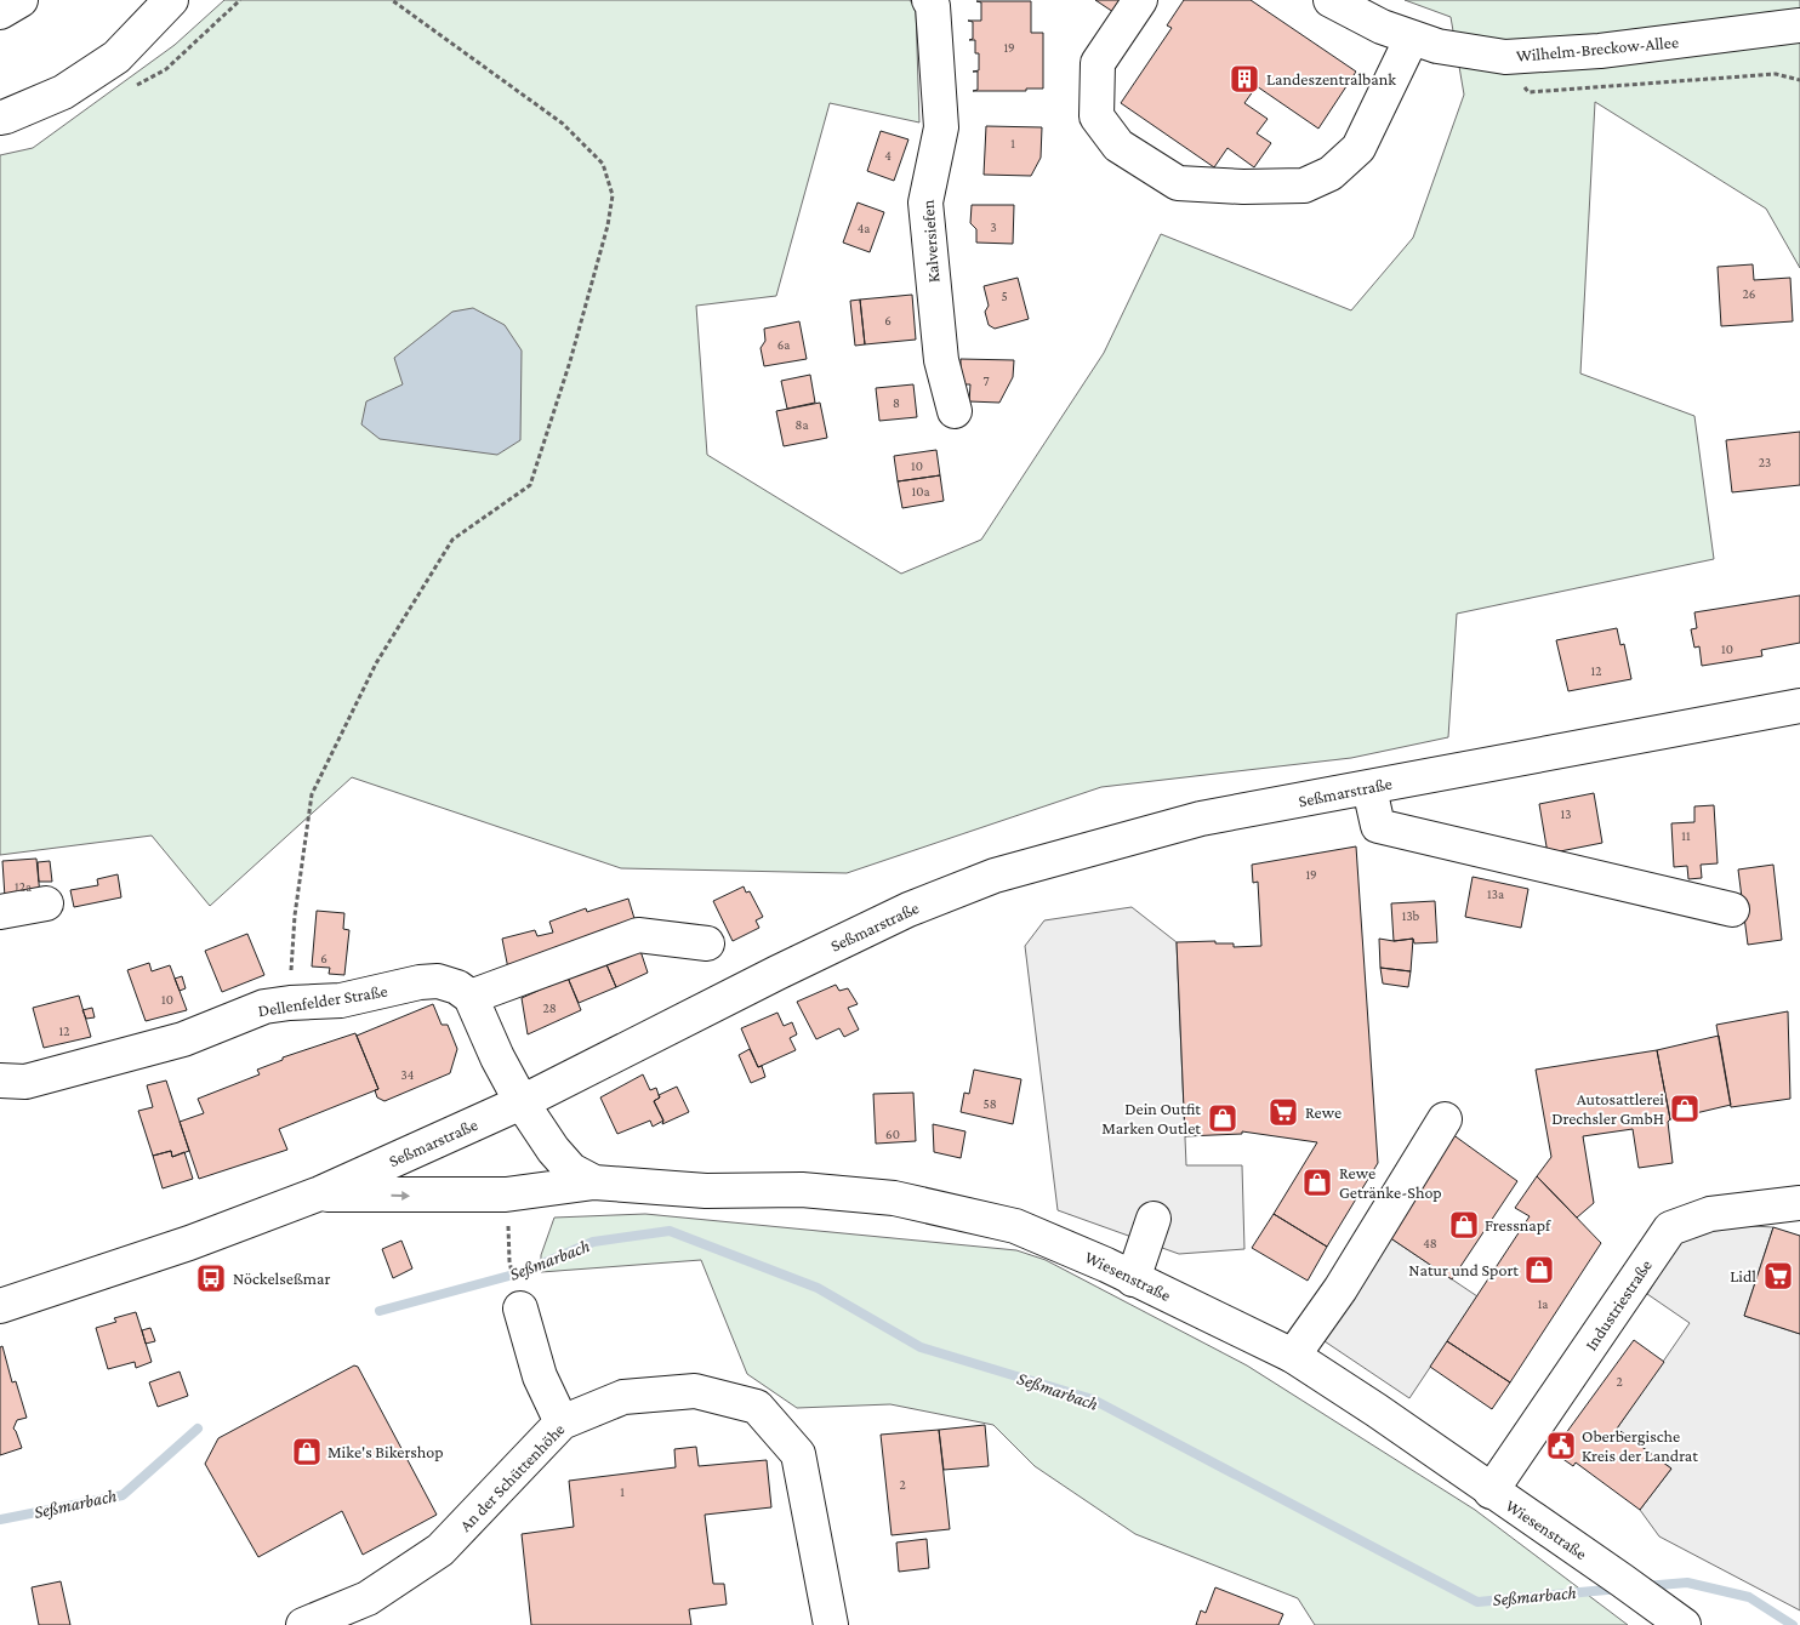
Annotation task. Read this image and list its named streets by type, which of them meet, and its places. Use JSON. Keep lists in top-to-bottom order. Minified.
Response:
{"streets":{"street":["Wilhelm-Breckow-Allee","Kalversiefen","Seßmarstraße","Dellenfelder Straße","Wiesenstraße","Industriestraße","An der Schüttenhöhe"]},"crossings":[["Seßmarstraße","Wiesenstraße"],["Wiesenstraße","Industriestraße"]],"water":["Seßmarbach"],"places":{"building":["Landeszentralbank"],"shop":["Autosattlerei Drechsler GmbH","Dein Outfit Marken Outlet","Rewe Getränke-Shop","Fressnapf","Natur und Sport","Mike's Bikershop"],"supermarket":["Rewe","Lidl"],"bus stop":["Nöckelseßmar"],"public building":["Oberbergische Kreis der Landrat"]},"house_numbers":["19","1","4","3","4a","26","5","6","6a","7","8","8a","23","10","10a","10","12","13","11","19","12a","13a","13b","6","10","28","12","34","58","60","48","1a","2","2","1"]}
